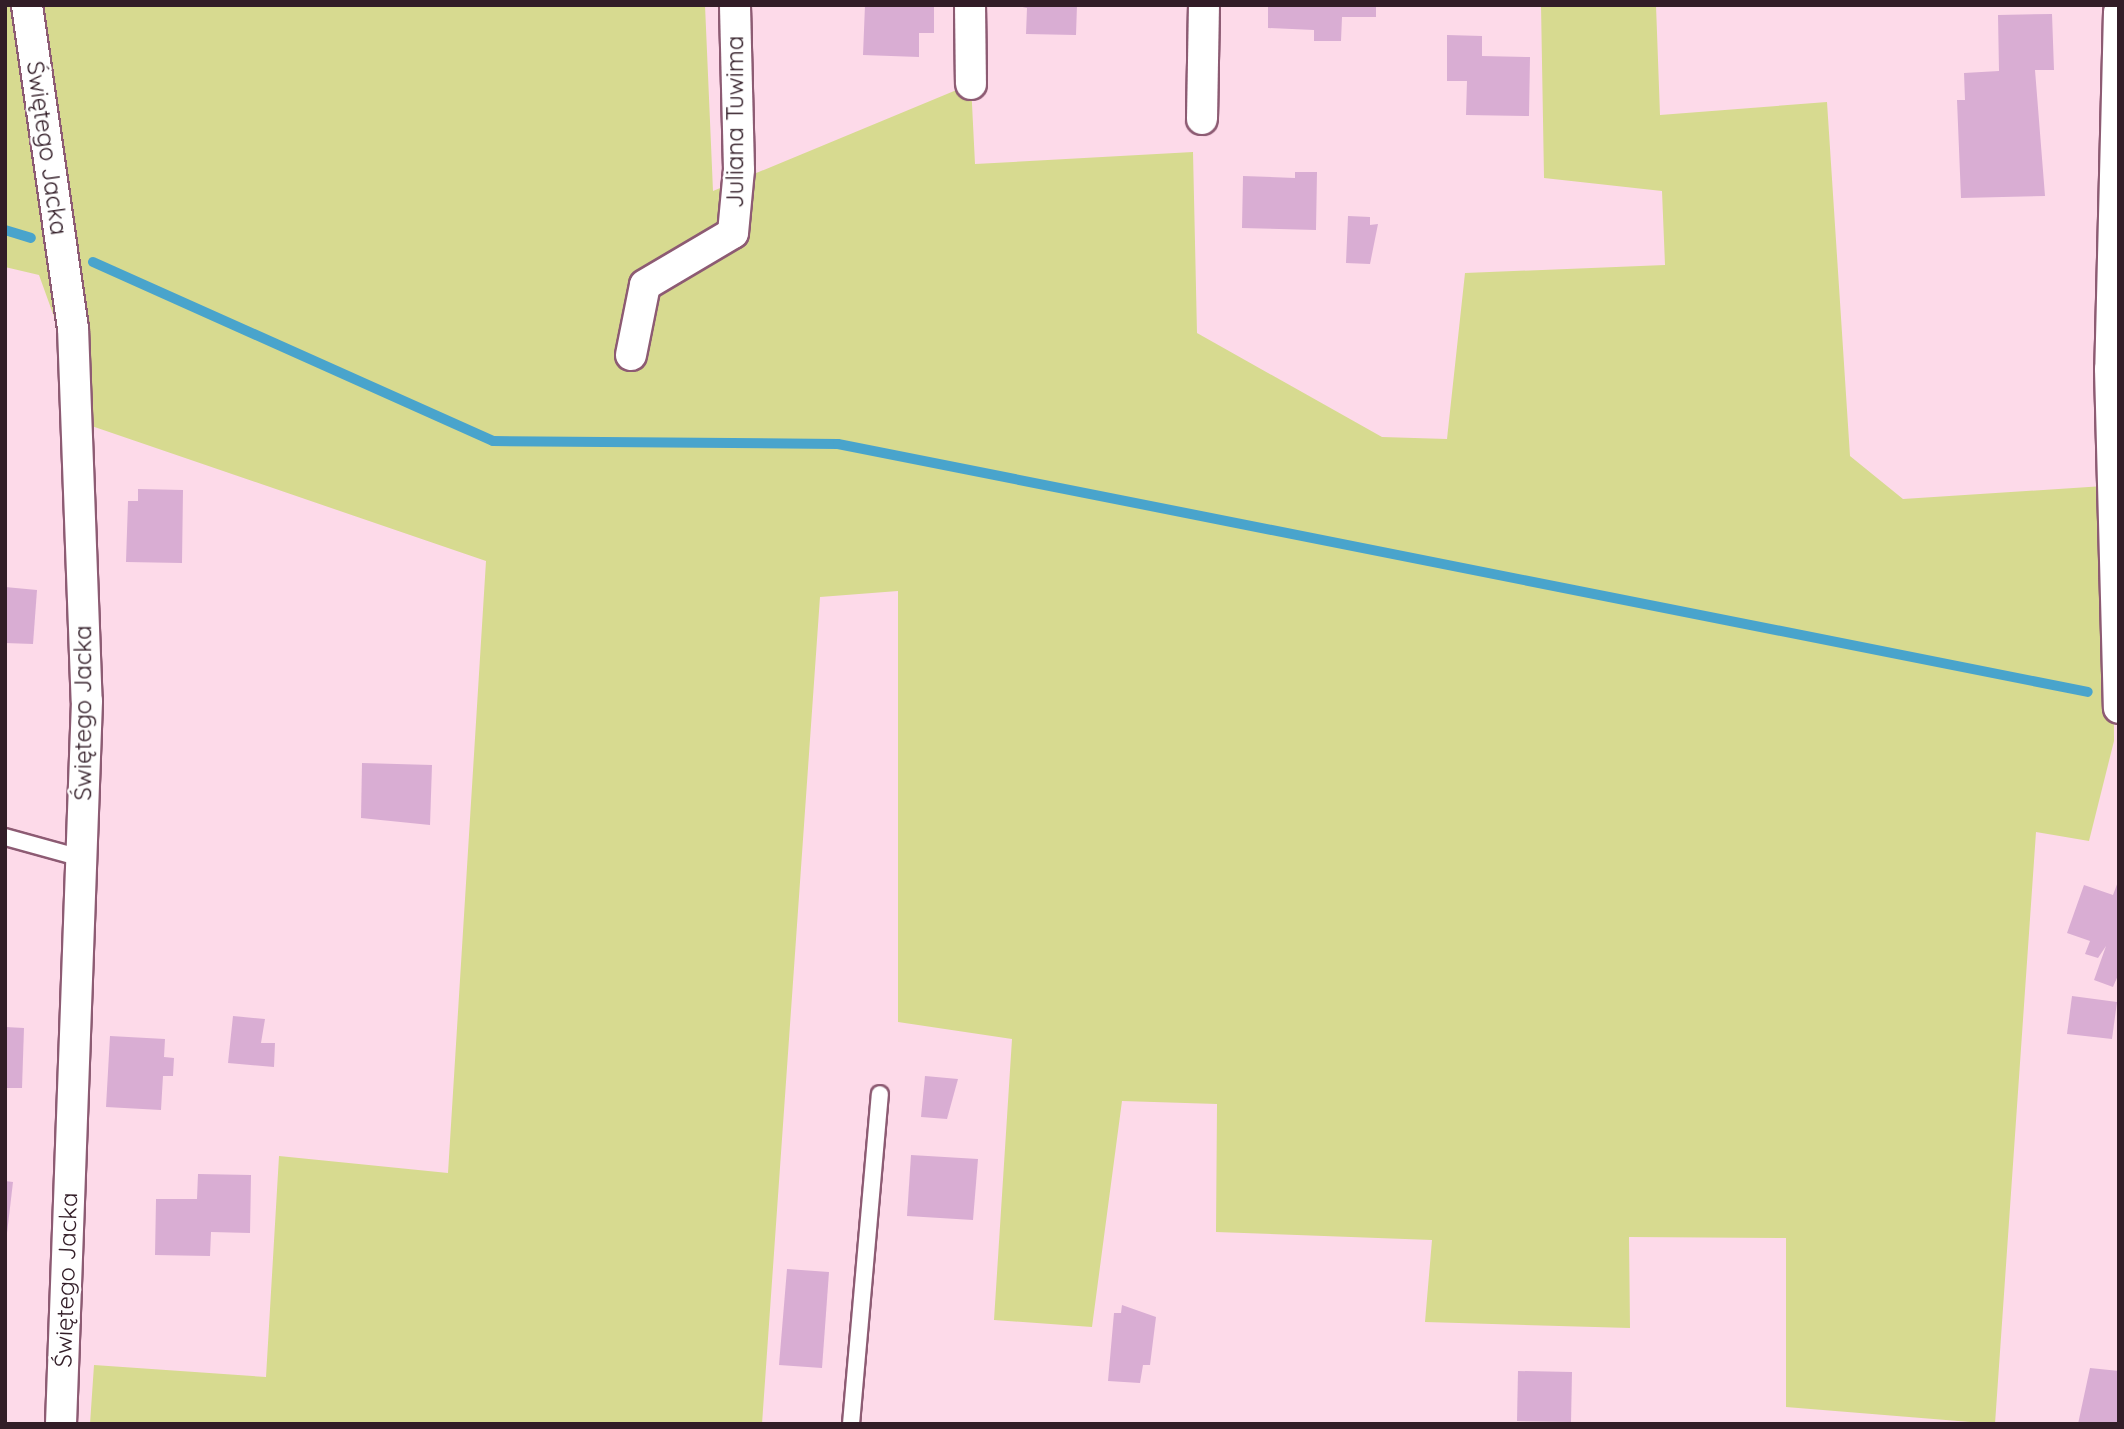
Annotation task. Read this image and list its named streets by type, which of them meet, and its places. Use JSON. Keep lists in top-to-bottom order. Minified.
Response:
{"streets":{"street":["Juliana Tuwima","Świętego Jacka"]}}
